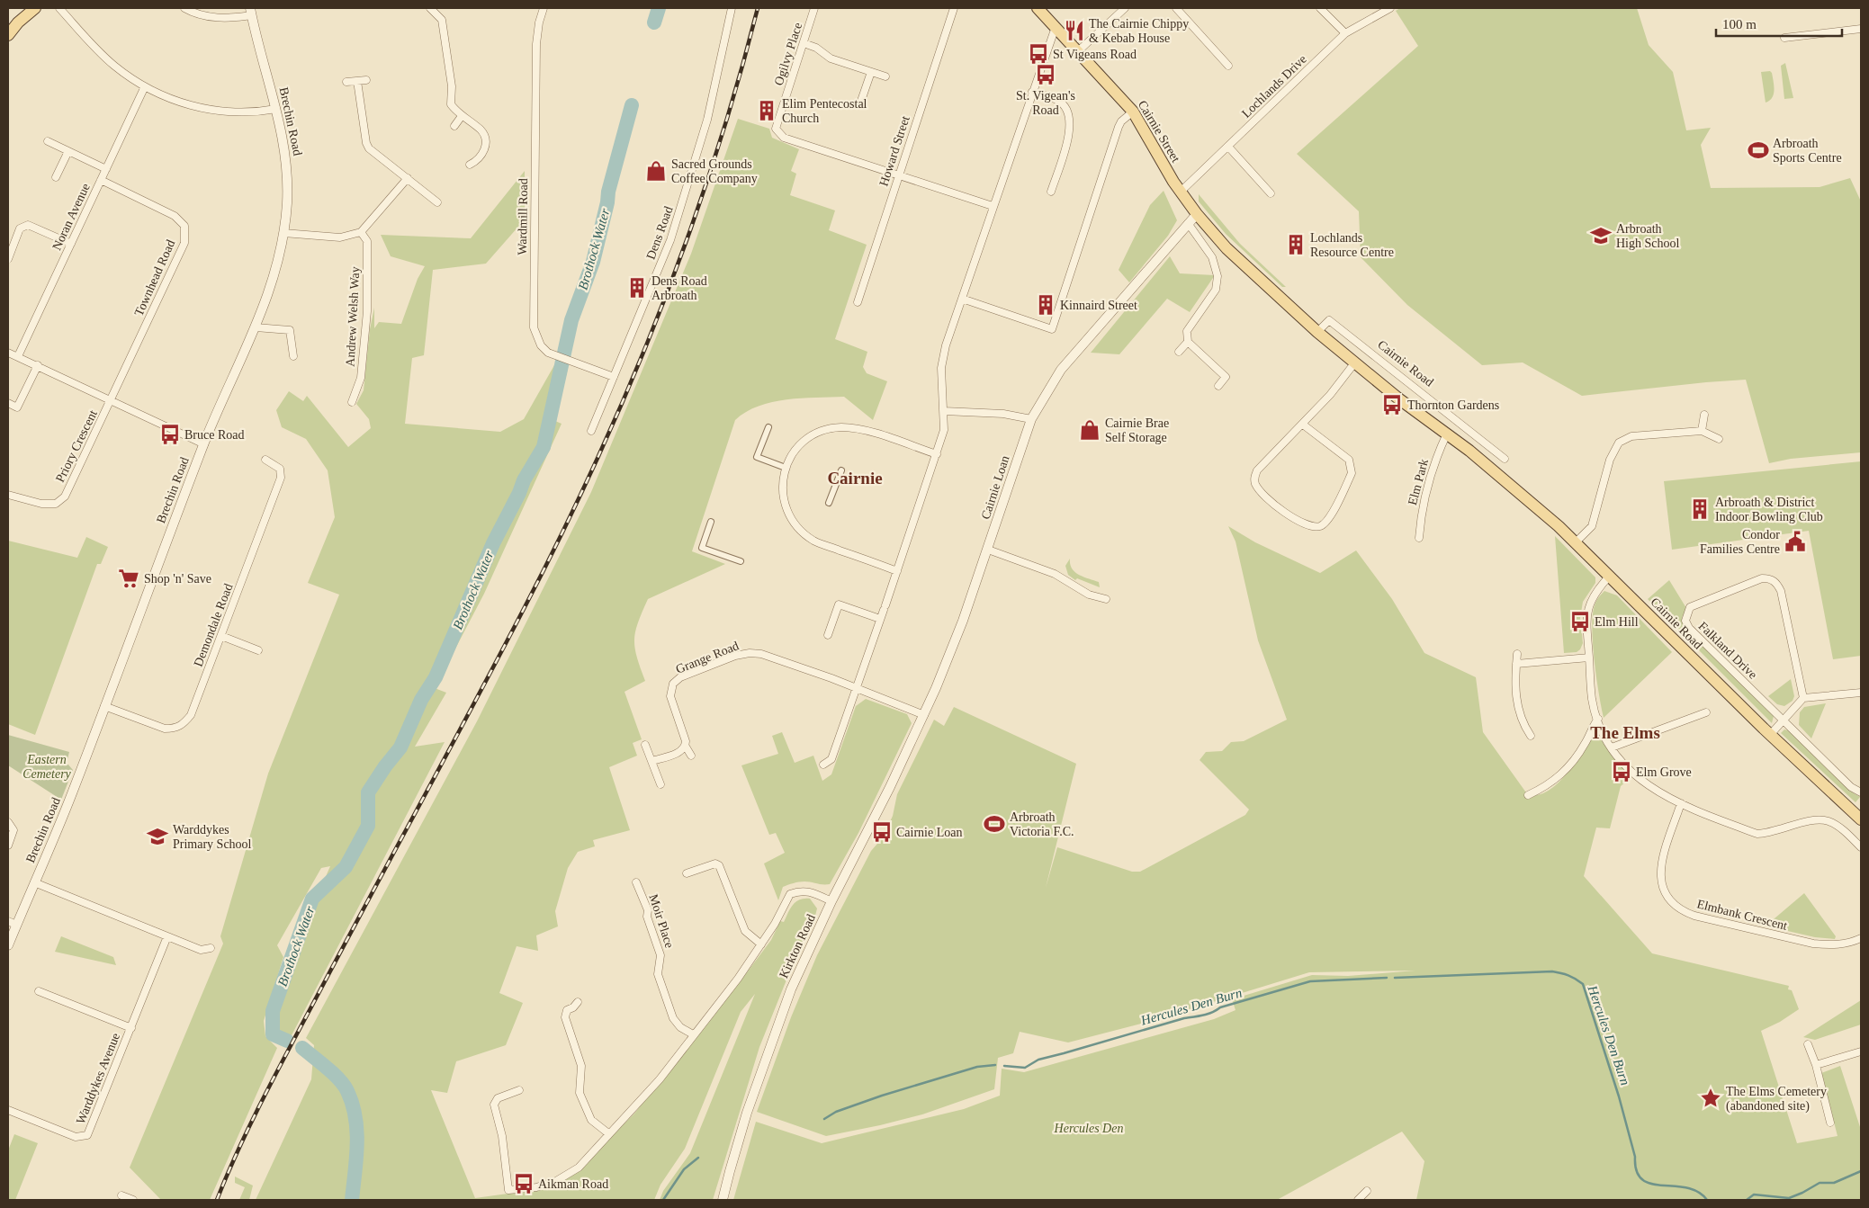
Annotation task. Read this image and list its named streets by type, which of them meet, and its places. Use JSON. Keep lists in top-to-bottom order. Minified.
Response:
{"streets":{"main road":["Cairnie Street","Cairnie Road"],"street":["Ogilvy Place","Lochlands Drive","Brechin Road","Howard Street","Noran Avenue","Wardmill Road","Dens Road","Townhead Road","Andrew Welsh Way","Priory Crescent","Elm Park","Cairnie Loan","Demondale Road","Falkland Drive","Grange Road","Elmbank Crescent","Moir Place","Kirkton Road","Warddykes Avenue"]},"crossings":[["Ogilvy Place","Howard Street"],["Lochlands Drive","Cairnie Street"],["Lochlands Drive","Cairnie Road"],["Brechin Road","Demondale Road"],["Cairnie Street","Cairnie Road"],["Noran Avenue","Townhead Road"],["Wardmill Road","Dens Road"],["Townhead Road","Priory Crescent"],["Cairnie Road","Elm Park"],["Cairnie Road","Cairnie Loan"],["Cairnie Loan","Grange Road"],["Cairnie Loan","Kirkton Road"],["Grange Road","Kirkton Road"]],"districts":["Cairnie","The Elms"],"water":["Brothock Water","Hercules Den Burn"],"parks":["Eastern Cemetery","Hercules Den"],"places":{"restaurant":["The Cairnie Chippy & Kebab House"],"bus stop":["St Vigeans Road","St. Vigean's Road","Thornton Gardens","Bruce Road","Elm Hill","Elm Grove","Cairnie Loan","Aikman Road"],"building":["Elim Pentecostal Church","Lochlands Resource Centre","Dens Road Arbroath","Kinnaird Street","Arbroath & District Indoor Bowling Club"],"sports":["Arbroath Sports Centre","Arbroath Victoria F.C."],"shop":["Sacred Grounds Coffee Company","Cairnie Brae Self Storage"],"school or university":["Arbroath High School","Warddykes Primary School"],"public building":["Condor Families Centre"],"supermarket":["Shop 'n' Save"],"place":["The Elms Cemetery (abandoned site)"]},"scale_bar":"100 m"}
